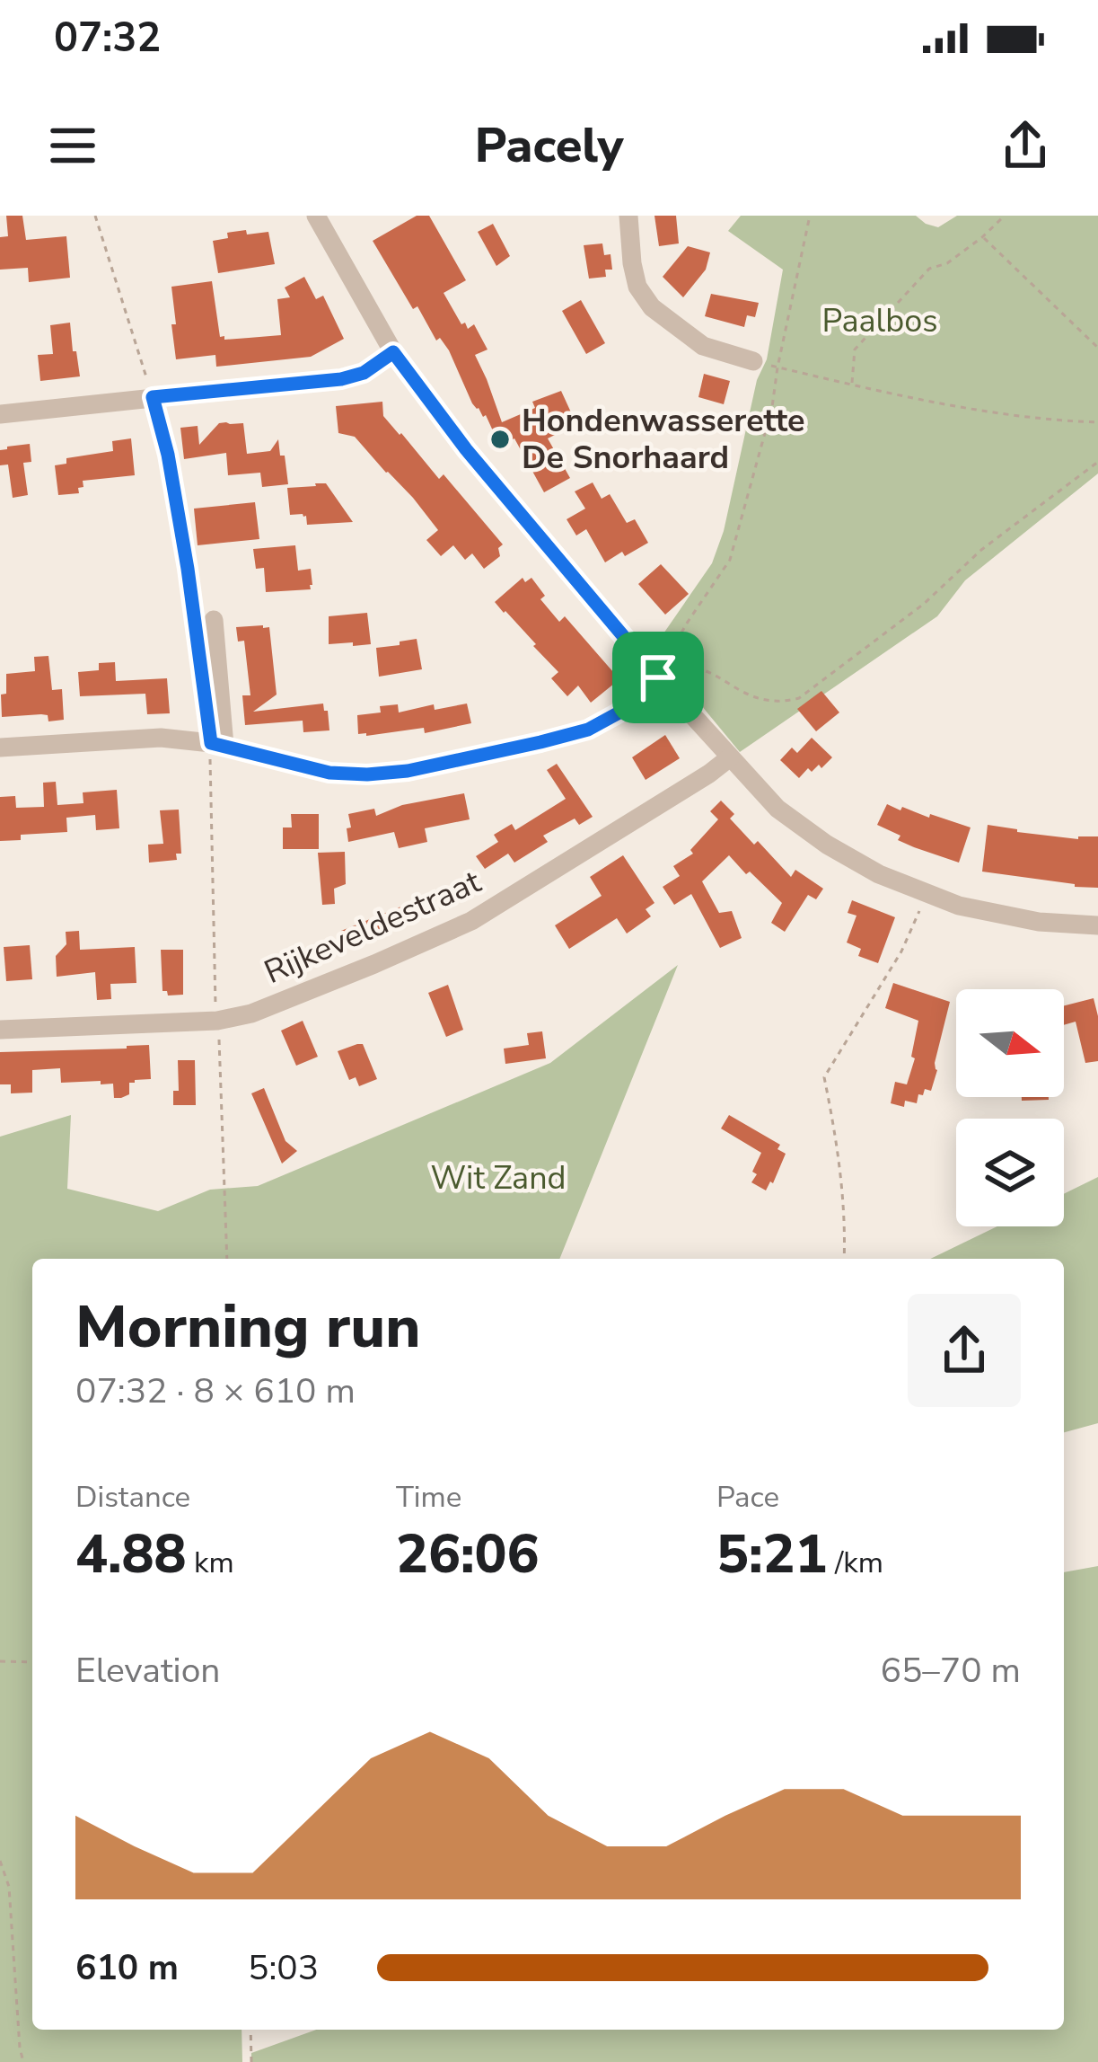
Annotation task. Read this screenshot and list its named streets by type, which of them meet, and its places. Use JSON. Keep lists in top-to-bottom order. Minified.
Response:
{"streets":{"street":["Rijkeveldestraat"]},"parks":["Paalbos","Wit Zand"],"places":["Hondenwasserette De Snorhaard"],"north":"right","page":{"status":"07:32","header":"Pacely","heading":["Morning run","07:32 · 8 × 610 m"],"stats":[["Distance","4.88 km"],["Time","26:06"],["Pace","5:21 /km"]],"chart":["Elevation","65–70 m"],"list":[{"name":"610 m","note":"5:03"}]}}
